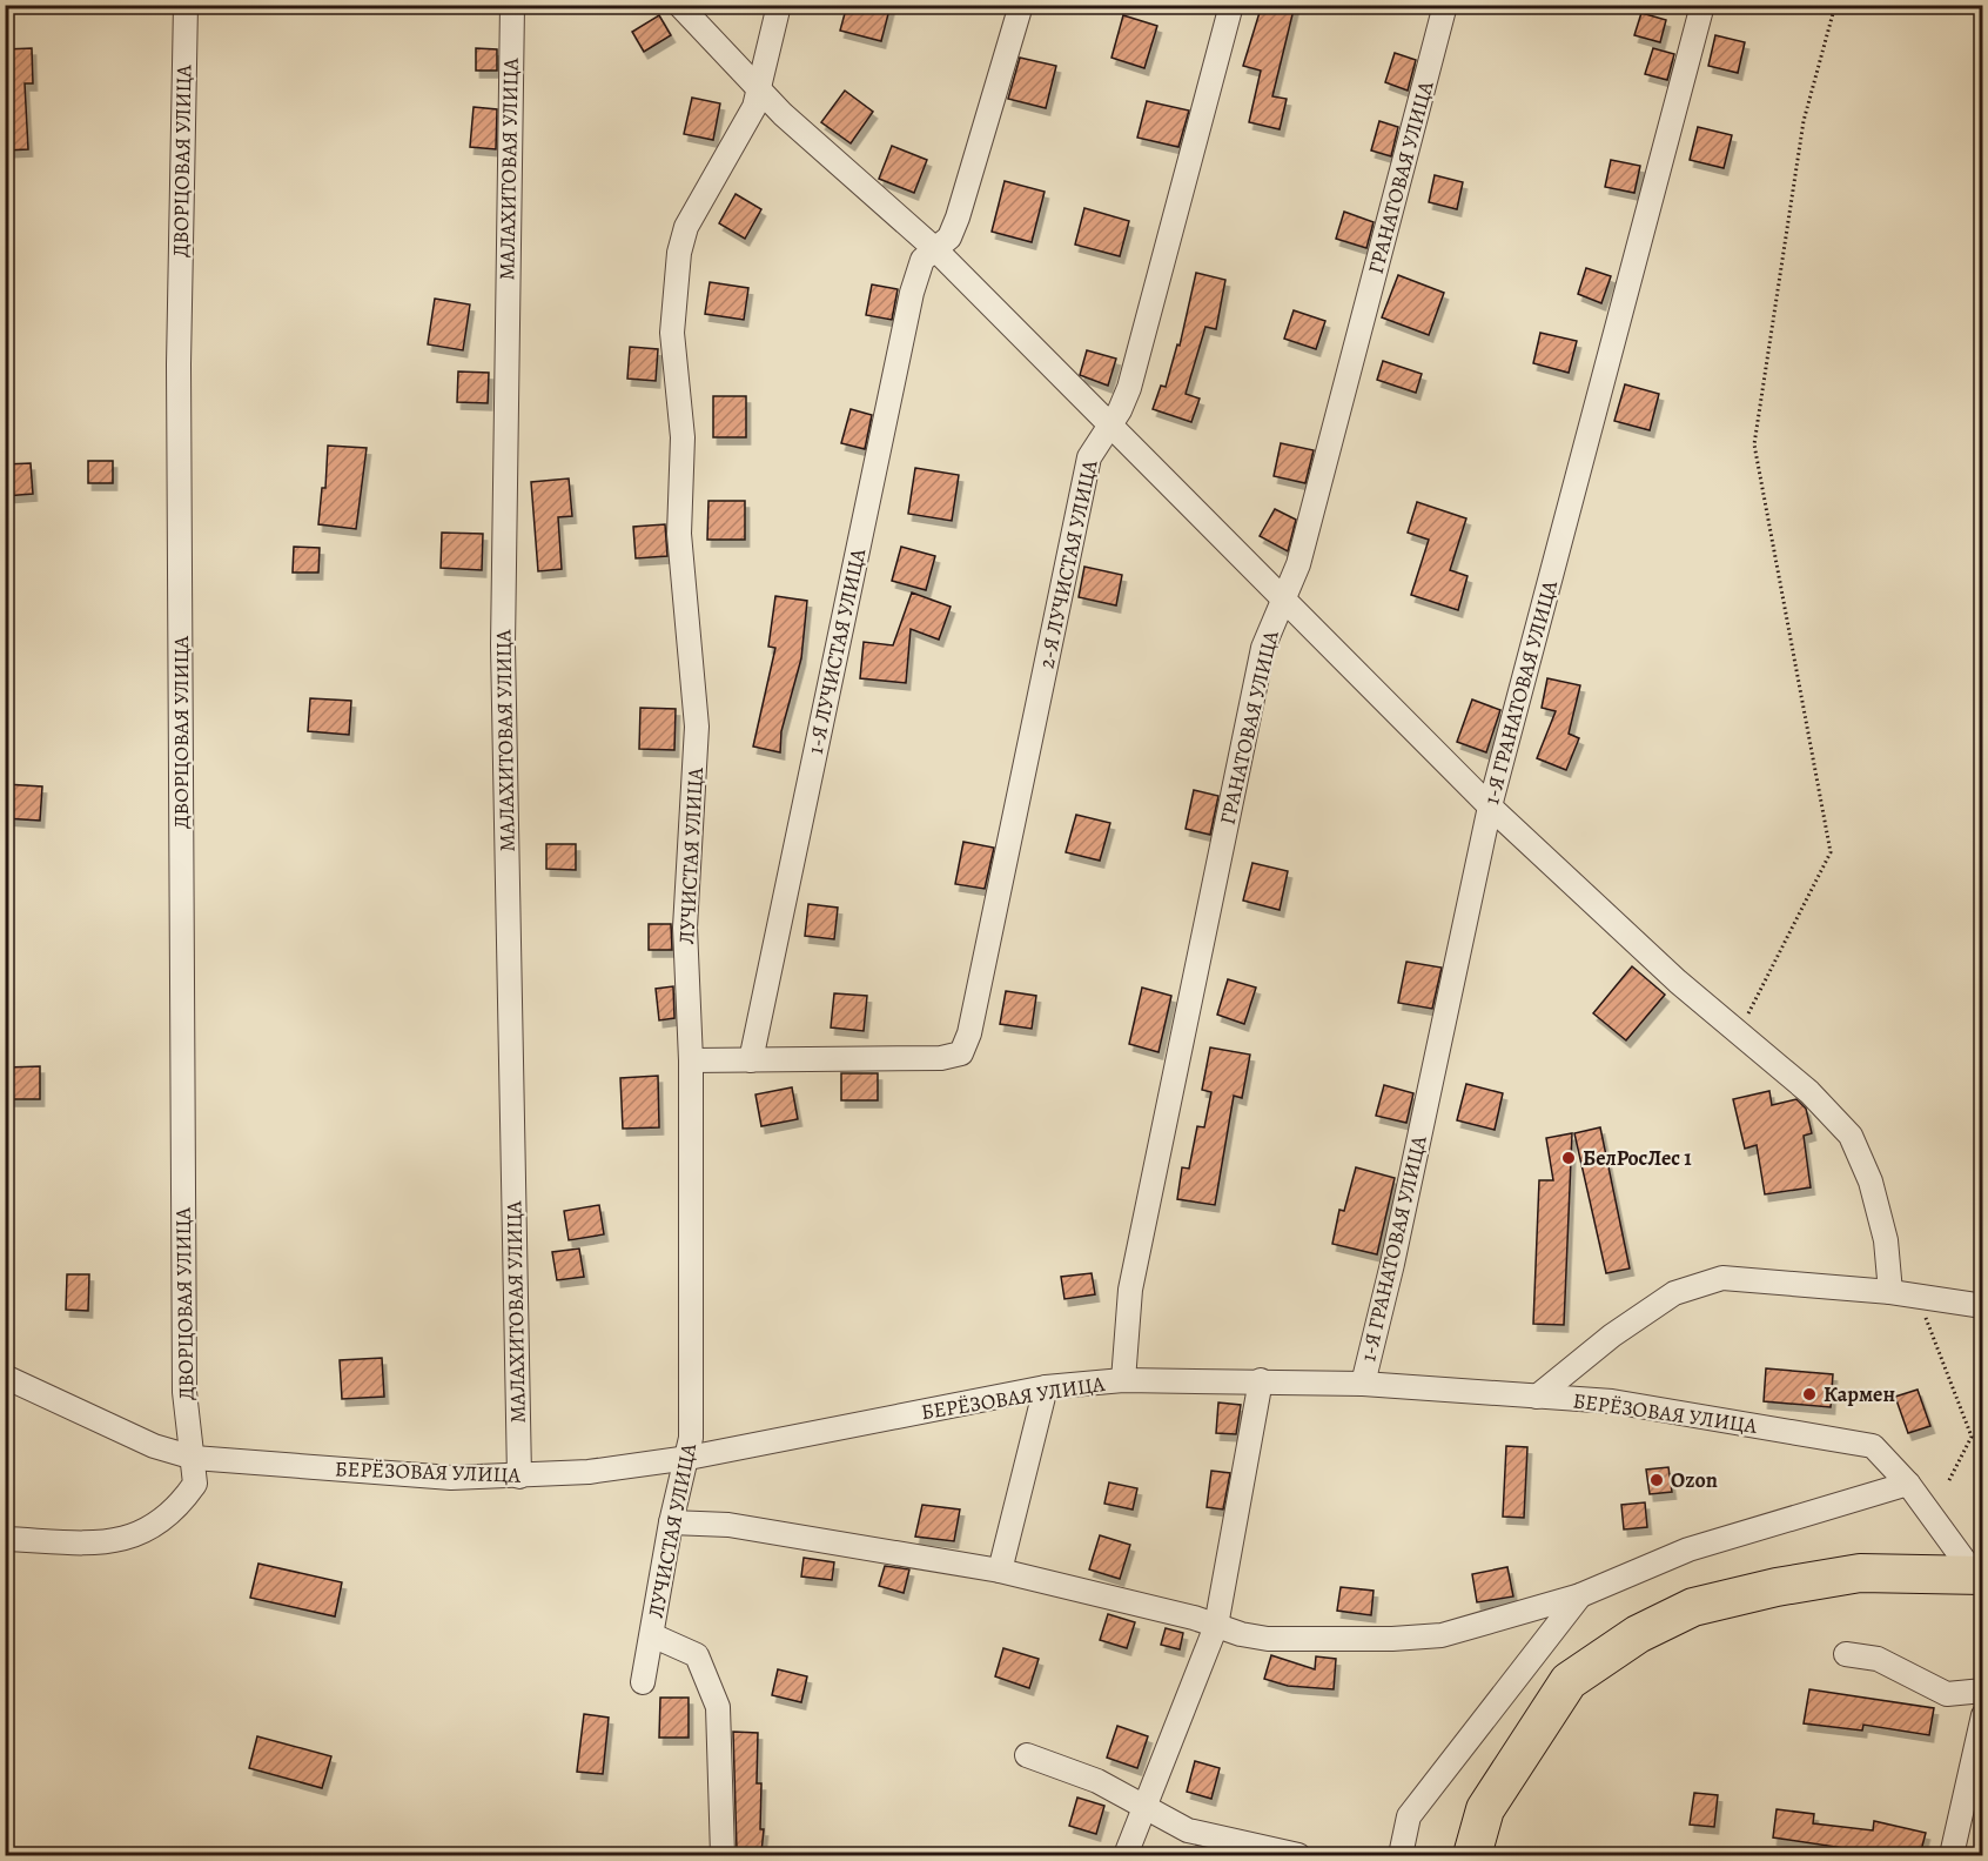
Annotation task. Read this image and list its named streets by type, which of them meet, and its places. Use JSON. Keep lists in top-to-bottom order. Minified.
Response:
{"streets":{"street":["ДВОРЦОВАЯ УЛИЦА","МАЛАХИТОВАЯ УЛИЦА","ГРАНАТОВАЯ УЛИЦА","2-Я ЛУЧИСТАЯ УЛИЦА","1-Я ЛУЧИСТАЯ УЛИЦА","1-Я ГРАНАТОВАЯ УЛИЦА","ЛУЧИСТАЯ УЛИЦА","БЕРЁЗОВАЯ УЛИЦА"]},"crossings":[["ДВОРЦОВАЯ УЛИЦА","БЕРЁЗОВАЯ УЛИЦА"],["МАЛАХИТОВАЯ УЛИЦА","БЕРЁЗОВАЯ УЛИЦА"],["ГРАНАТОВАЯ УЛИЦА","БЕРЁЗОВАЯ УЛИЦА"],["2-Я ЛУЧИСТАЯ УЛИЦА","1-Я ЛУЧИСТАЯ УЛИЦА"],["1-Я ГРАНАТОВАЯ УЛИЦА","БЕРЁЗОВАЯ УЛИЦА"],["ЛУЧИСТАЯ УЛИЦА","БЕРЁЗОВАЯ УЛИЦА"]],"places":["БелРосЛес 1","Кармен","Ozon"]}
